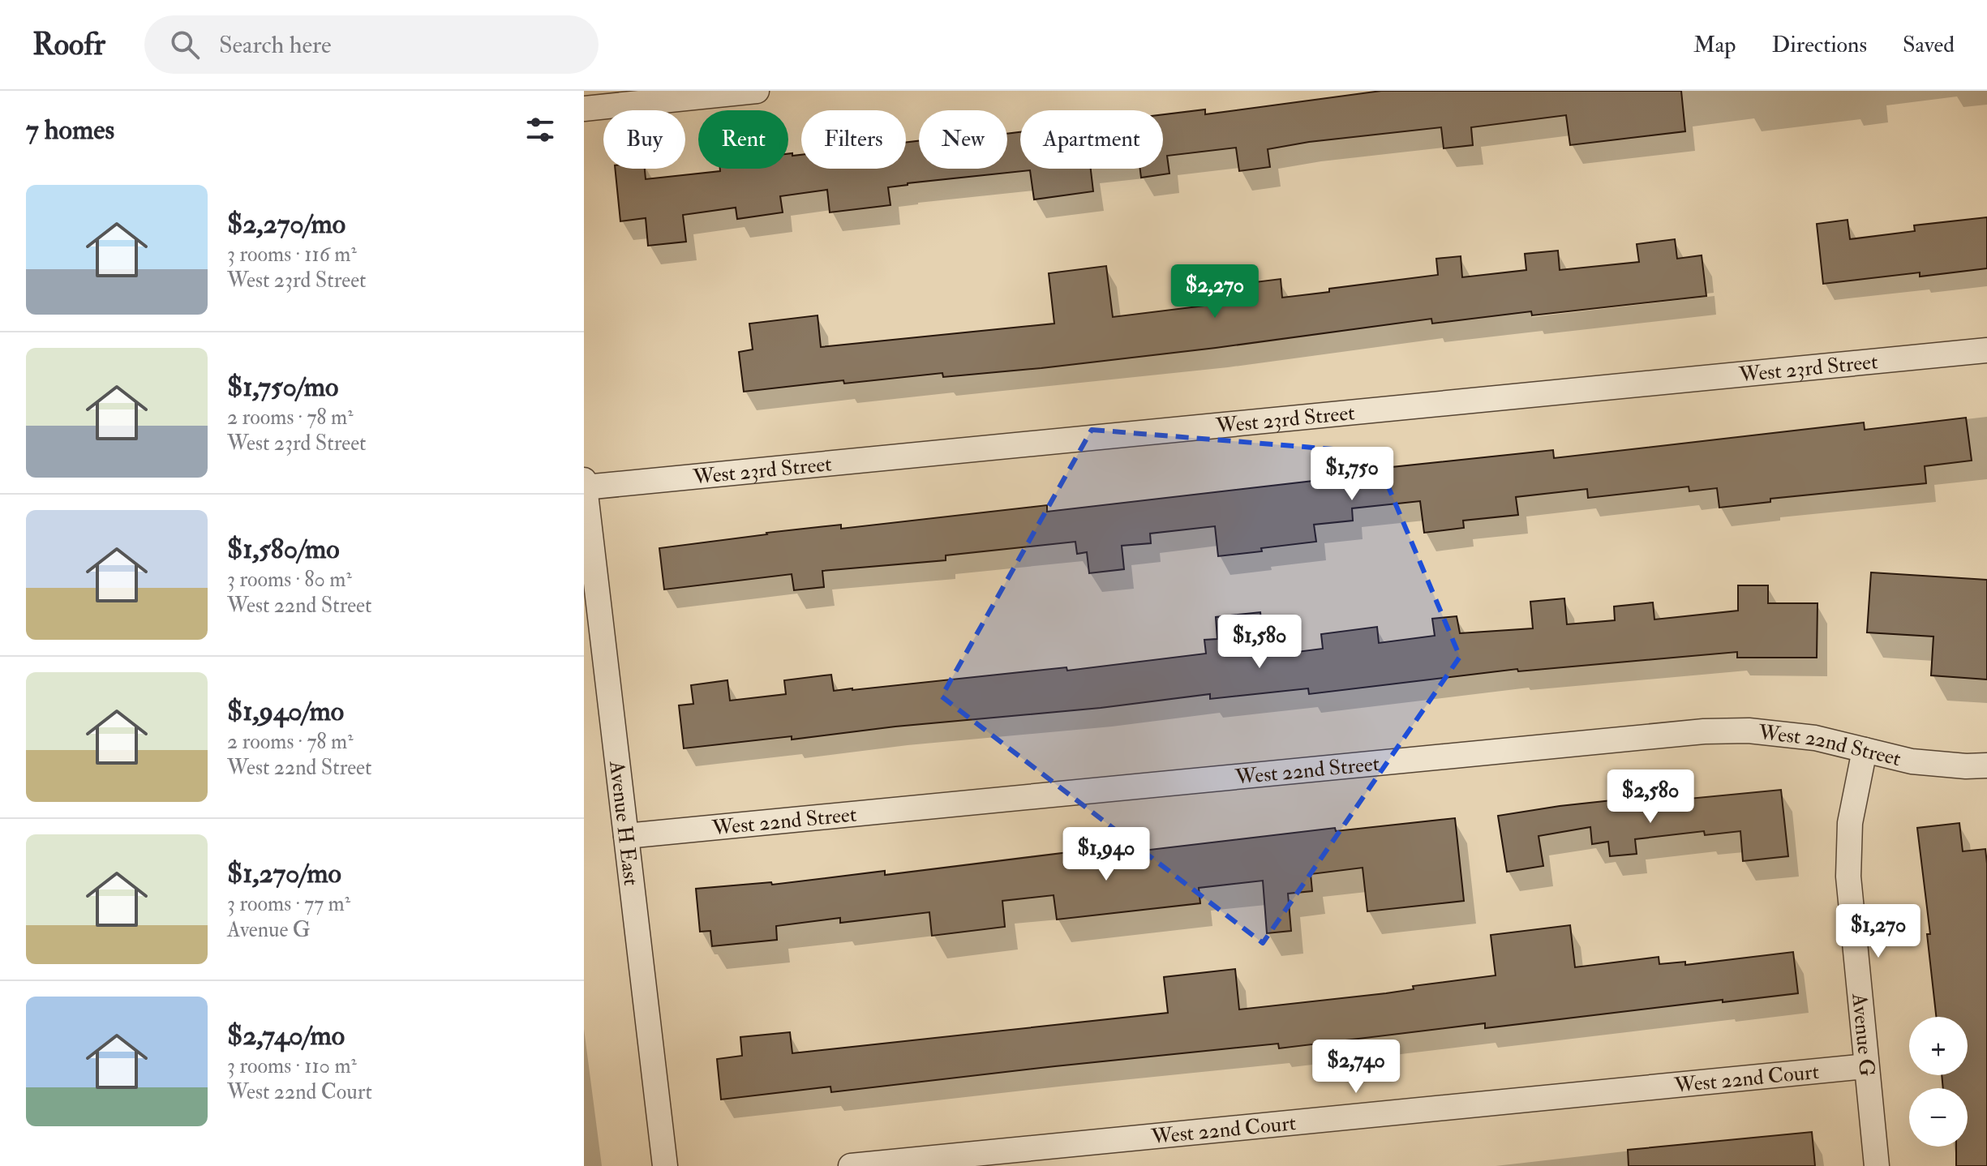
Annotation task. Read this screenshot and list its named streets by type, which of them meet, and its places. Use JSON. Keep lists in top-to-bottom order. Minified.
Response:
{"streets":{"street":["West 23rd Street","West 22nd Street","Avenue H East","Avenue G","West 22nd Court"]},"crossings":[["West 23rd Street","Avenue H East"],["West 22nd Street","Avenue H East"],["West 22nd Street","Avenue G"],["Avenue G","West 22nd Court"]],"page":{"header":"Roofr","search":"Search here","nav":["Map","Directions","Saved"],"heading":"7 homes","chip":["Buy","Rent","Filters","New","Apartment"],"list":[{"name":"$2,270/mo","note":"3 rooms · 116 m² · West 23rd Street"},{"name":"$1,750/mo","note":"2 rooms · 78 m² · West 23rd Street"},{"name":"$1,580/mo","note":"3 rooms · 80 m² · West 22nd Street"},{"name":"$1,940/mo","note":"2 rooms · 78 m² · West 22nd Street"},{"name":"$1,270/mo","note":"3 rooms · 77 m² · Avenue G"},{"name":"$2,740/mo","note":"3 rooms · 110 m² · West 22nd Court"}],"price":["$2,270","$1,750","$1,580","$2,580","$1,940","$1,270","$2,740"],"map_buttons":["+","−"]}}
